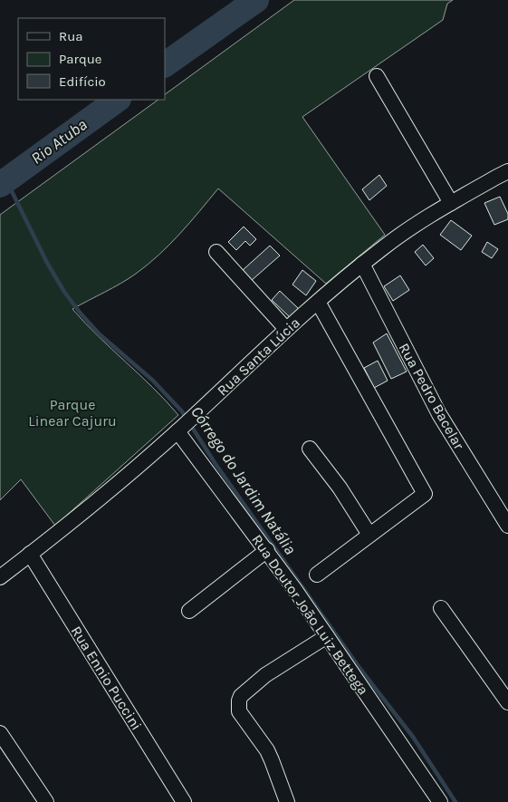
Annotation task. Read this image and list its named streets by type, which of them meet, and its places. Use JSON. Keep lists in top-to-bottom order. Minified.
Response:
{"streets":{"street":["Rua Santa Lúcia","Rua Pedro Bacelar","Rua Doutor João Luiz Bettega","Rua Ennio Puccini"]},"crossings":[["Rua Santa Lúcia","Rua Pedro Bacelar"],["Rua Santa Lúcia","Rua Doutor João Luiz Bettega"],["Rua Santa Lúcia","Rua Ennio Puccini"]],"water":["Rio Atuba","Córrego do Jardim Natália"],"parks":["Parque Linear Cajuru"],"legend":["Rua","Parque","Edifício"]}
